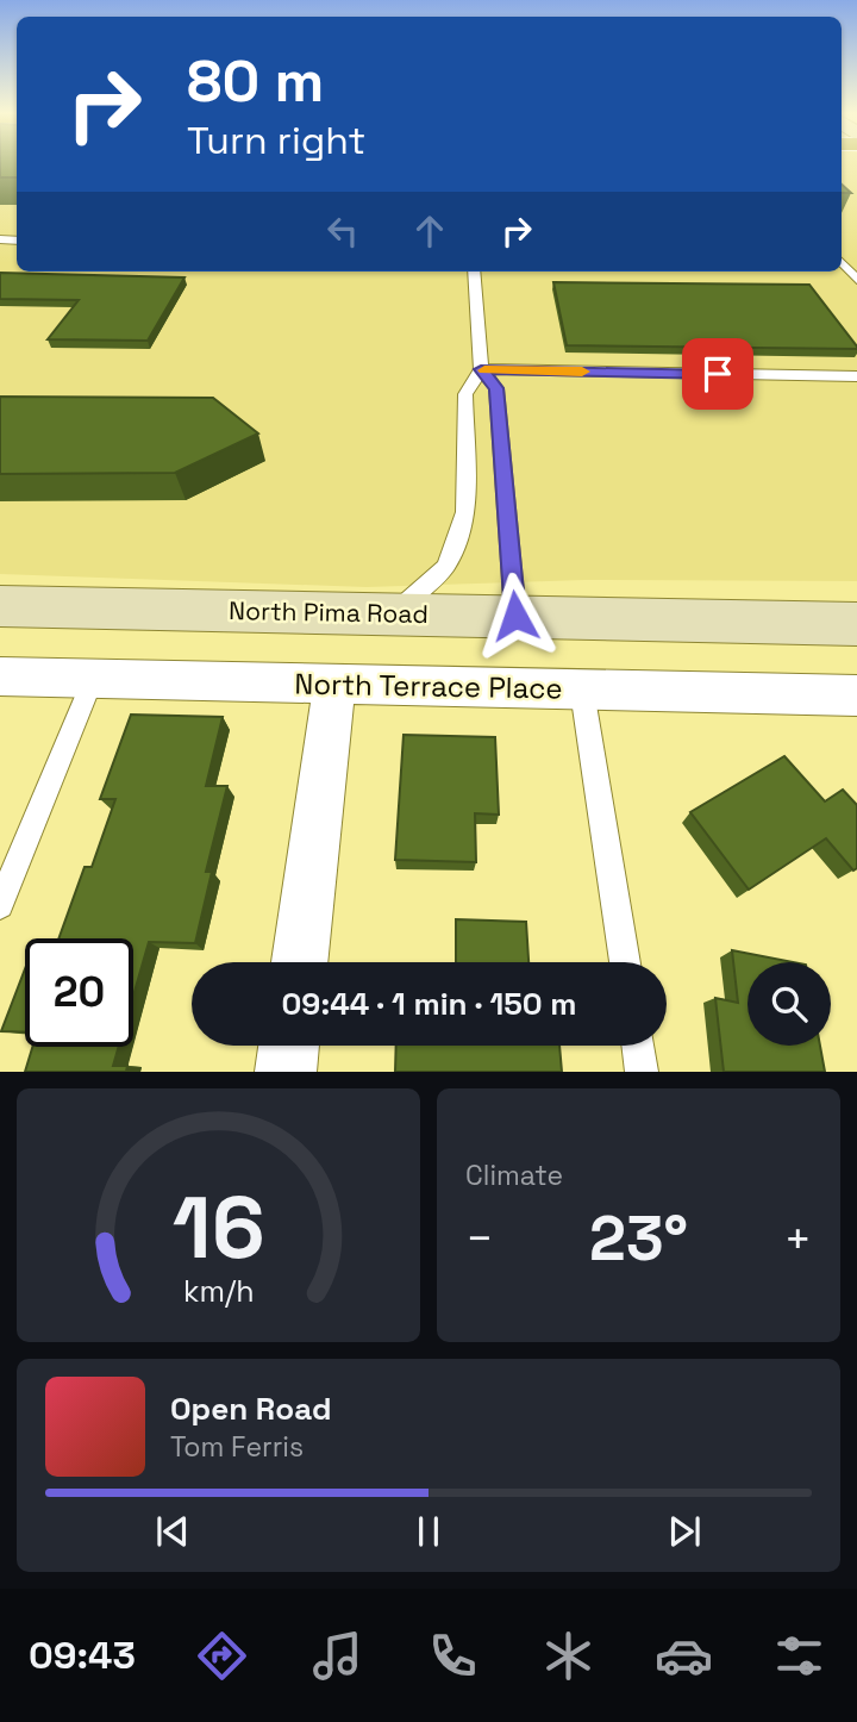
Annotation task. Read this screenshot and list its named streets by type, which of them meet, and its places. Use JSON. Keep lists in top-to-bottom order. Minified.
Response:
{"streets":{"main road":["North Pima Road"],"street":["North Terrace Place"]},"page":{"turn":["80 m","Turn right"],"limit":"20","trip":"09:44 · 1 min · 150 m","tile":"Climate","heat":["−","23°","+"],"song":["Open Road","Tom Ferris"],"tabs":"09:43","gauge":["16","km/h"]}}
